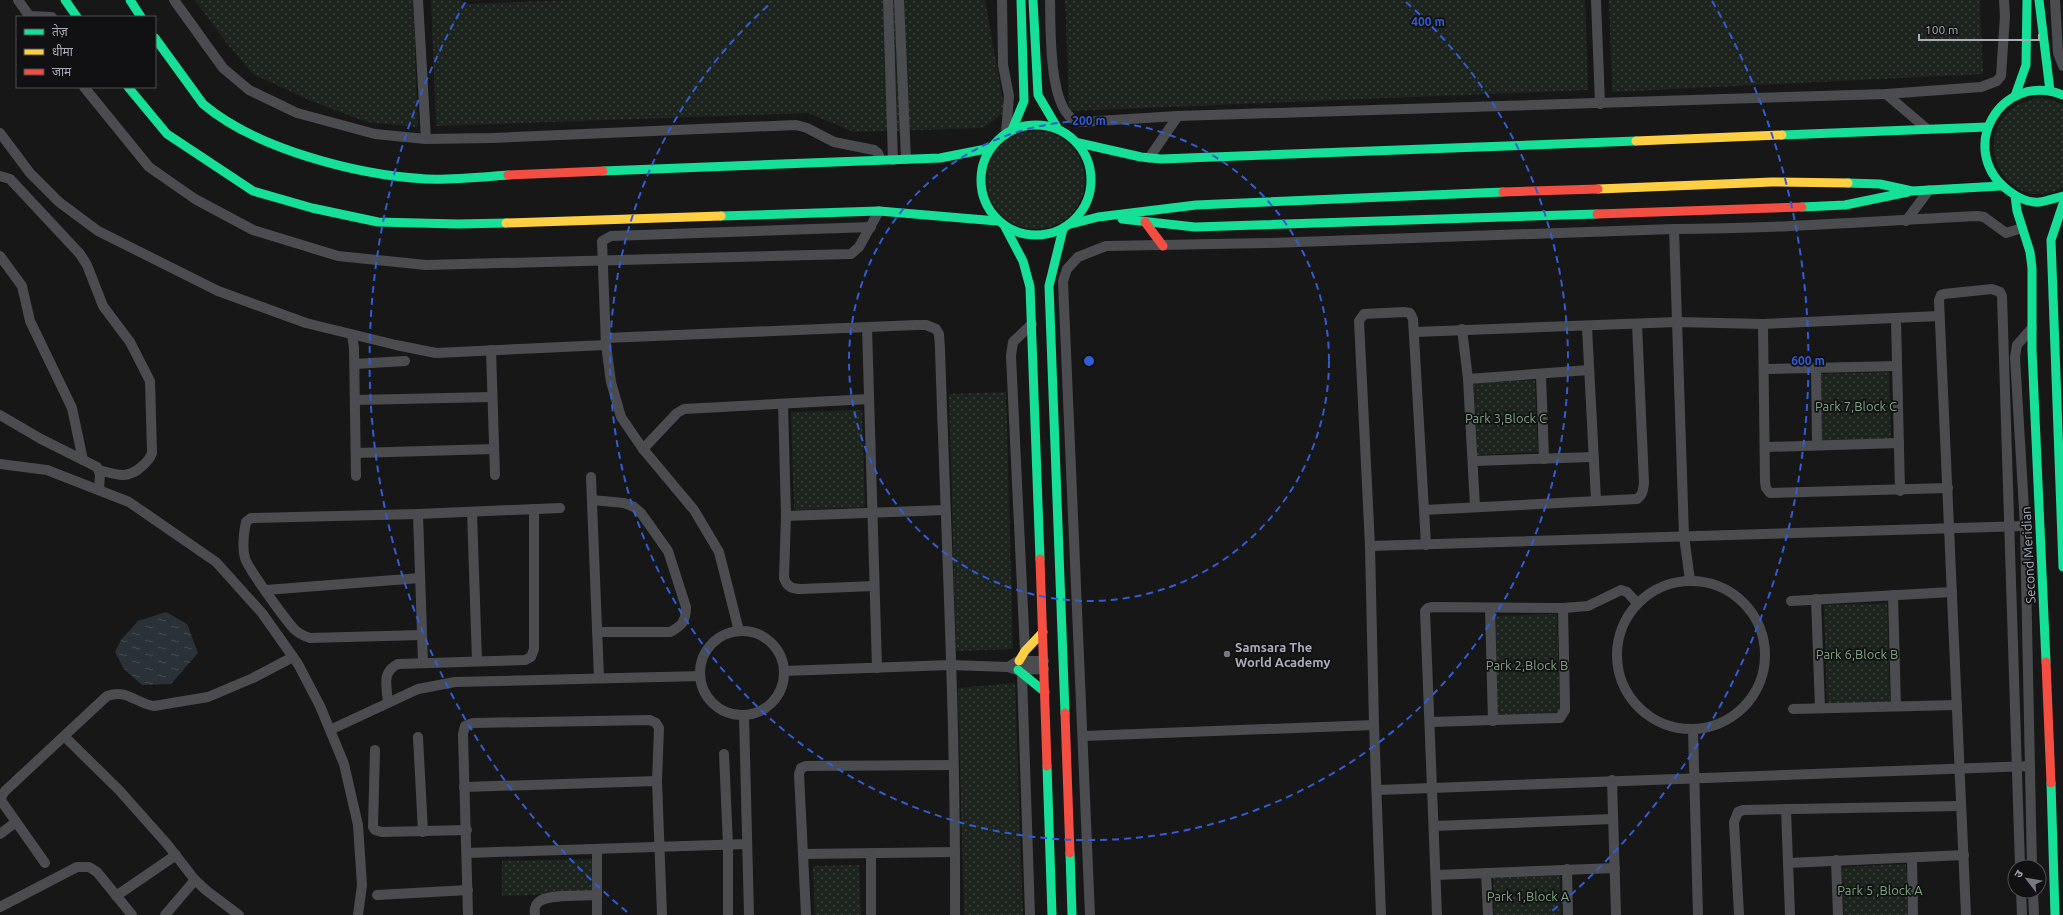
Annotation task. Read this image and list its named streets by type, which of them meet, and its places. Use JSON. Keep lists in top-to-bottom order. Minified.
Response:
{"streets":{"main road":["Second Meridian"]},"parks":["Park 7,Block C","Park 3,Block C","Park 6,Block B","Park 2,Block B","Park 5 ,Block A","Park 1,Block A"],"places":["Samsara The World Academy"],"legend":["तेज़","धीमा","जाम"],"scale_bar":"100 m","north":"top left","rings":["400 m","200 m","600 m"]}
